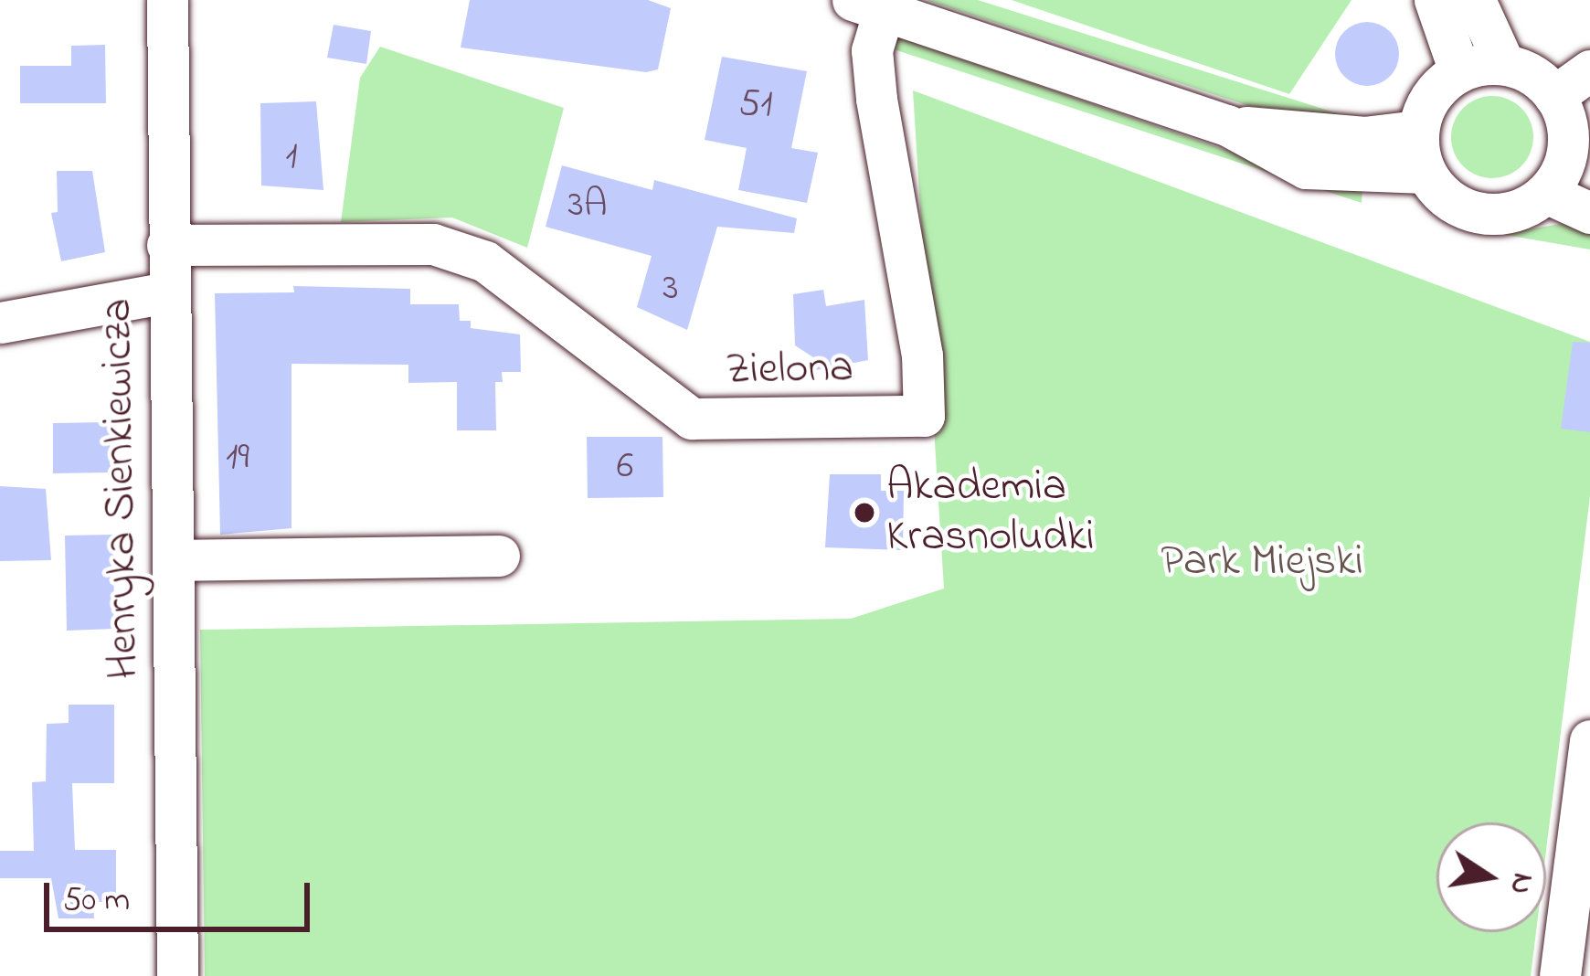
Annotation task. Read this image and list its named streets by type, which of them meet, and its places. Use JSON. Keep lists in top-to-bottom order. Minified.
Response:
{"streets":{"street":["Zielona","Henryka Sienkiewicza"]},"crossings":[["Zielona","Henryka Sienkiewicza"]],"parks":["Park Miejski"],"places":["Akademia Krasnoludki"],"house_numbers":["51","1","3A","3","19","6"],"scale_bar":"50 m","north":"right"}
